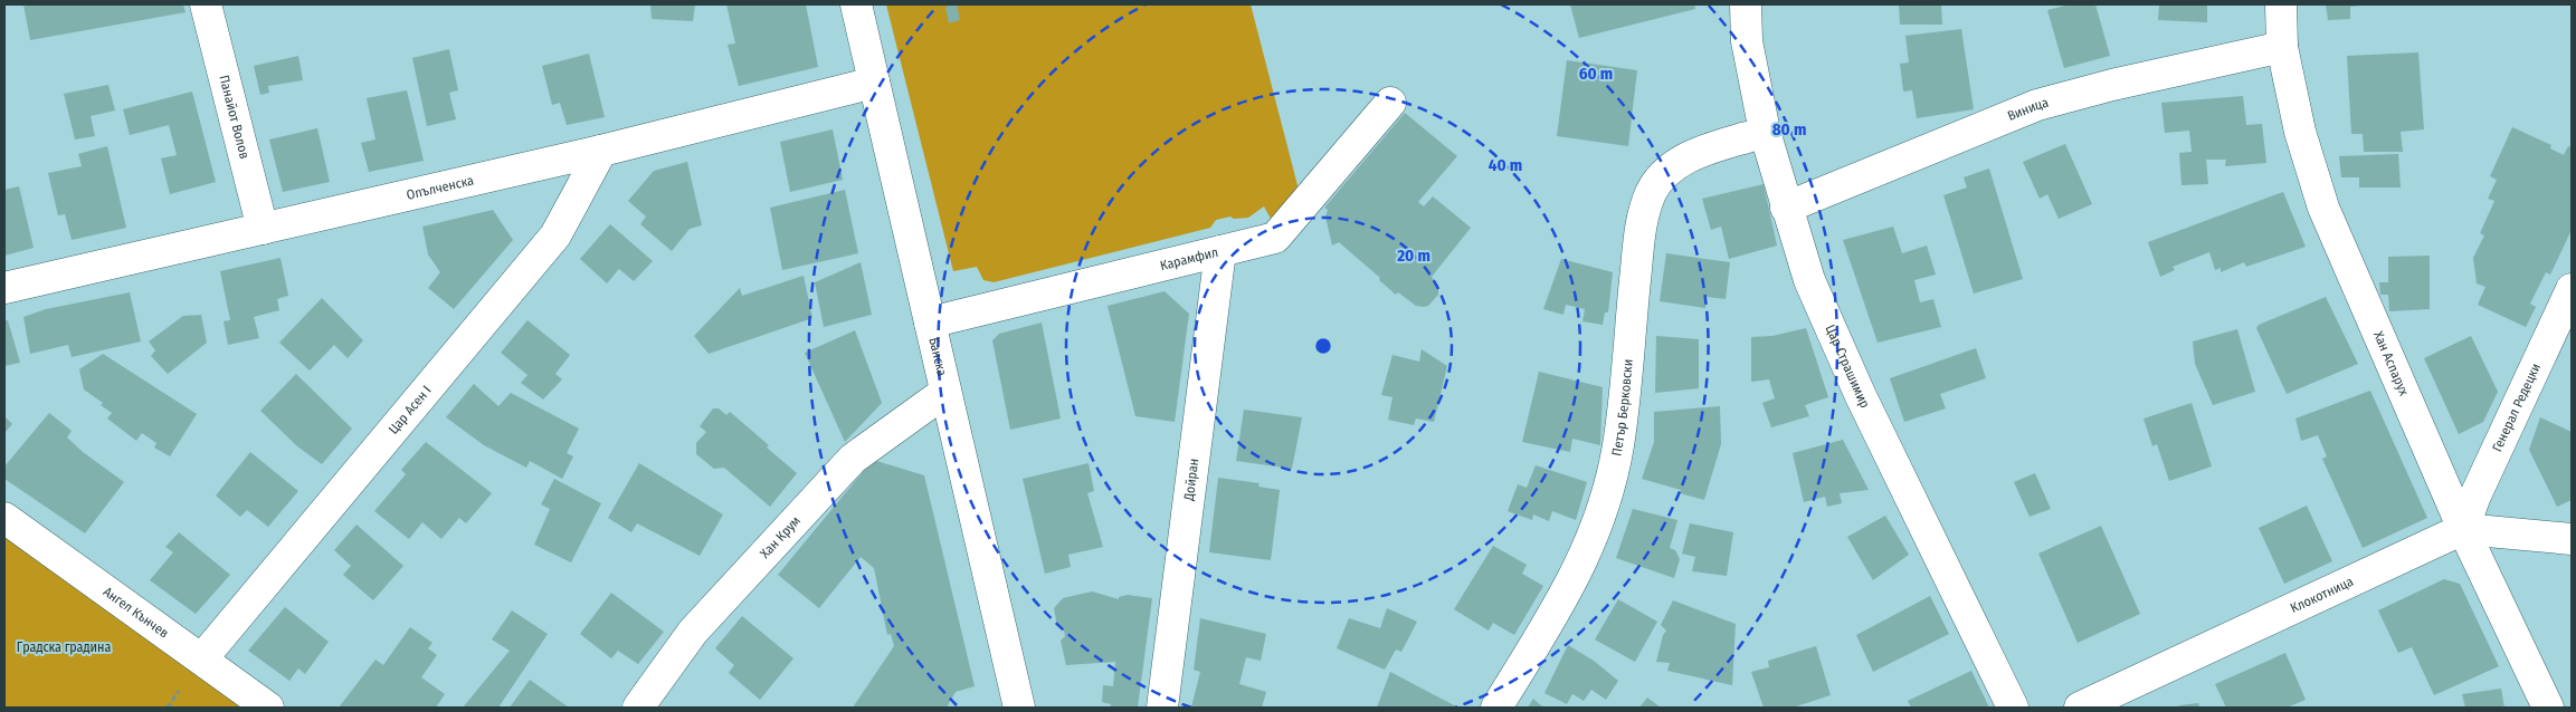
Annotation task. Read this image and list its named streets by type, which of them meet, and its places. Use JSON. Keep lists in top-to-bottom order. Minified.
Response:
{"streets":{"street":["Виница","Панайот Волов","Опълченска","Карамфил","Банска","Хан Аспарух","Цар Страшимир","Петър Берковски","Генерал Редецки","Цар Асен I","Дойран","Хан Крум","Клокотница","Ангел Кънчев"]},"crossings":[["Виница","Хан Аспарух"],["Виница","Цар Страшимир"],["Панайот Волов","Опълченска"],["Опълченска","Банска"],["Опълченска","Цар Асен I"],["Карамфил","Банска"],["Карамфил","Дойран"],["Банска","Хан Крум"],["Хан Аспарух","Генерал Редецки"],["Хан Аспарух","Клокотница"],["Генерал Редецки","Клокотница"],["Цар Асен I","Ангел Кънчев"]],"parks":["Градска градина"],"rings":["60 m","80 m","40 m","20 m"]}
